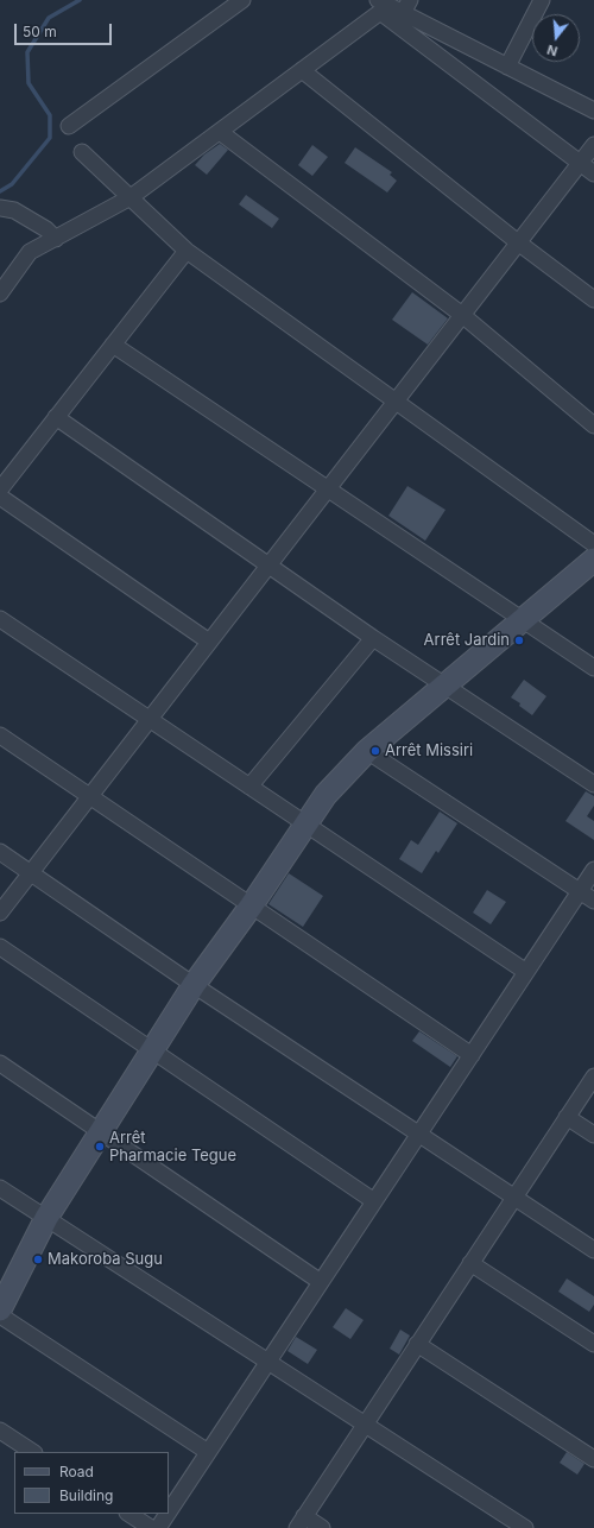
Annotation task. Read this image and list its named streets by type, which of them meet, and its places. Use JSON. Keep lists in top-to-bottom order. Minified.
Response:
{"places":["Arrêt Jardin","Arrêt Missiri","Arrêt Pharmacie Tegue","Makoroba Sugu"],"legend":["Road","Building"],"scale_bar":"50 m","north":"bottom"}
